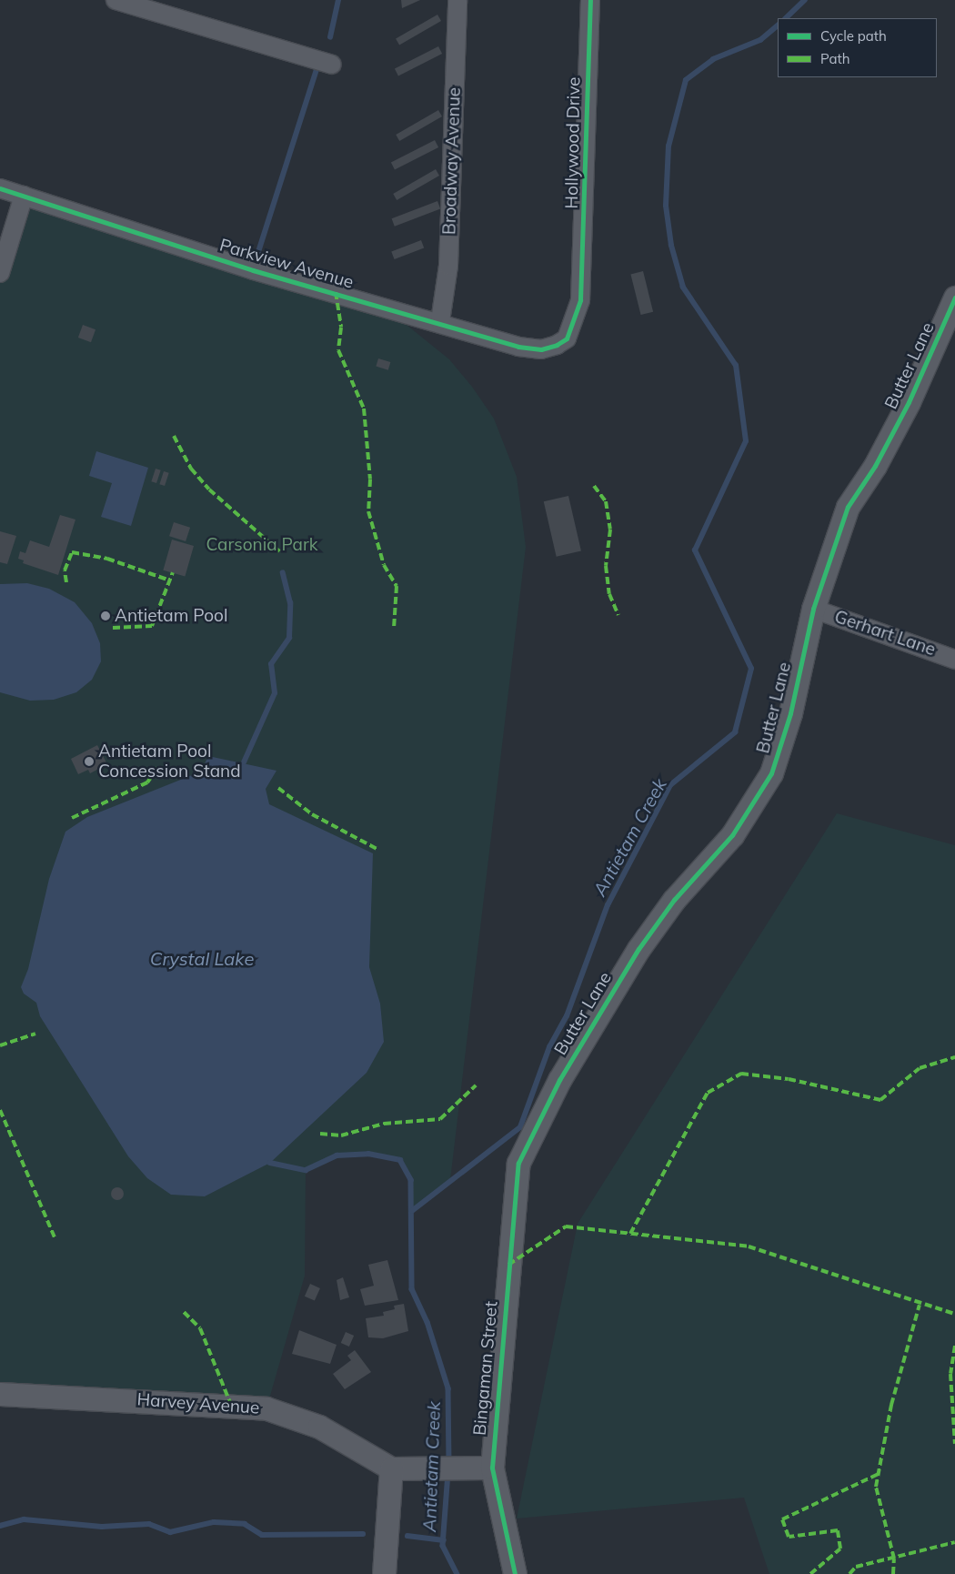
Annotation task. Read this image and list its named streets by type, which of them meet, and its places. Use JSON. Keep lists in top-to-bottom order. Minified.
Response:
{"streets":{"street":["Hollywood Drive","Broadway Avenue","Parkview Avenue","Butter Lane","Gerhart Lane","Bingaman Street","Harvey Avenue"]},"crossings":[["Hollywood Drive","Parkview Avenue"],["Broadway Avenue","Parkview Avenue"],["Butter Lane","Gerhart Lane"],["Butter Lane","Bingaman Street"]],"water":["Antietam Creek","Crystal Lake"],"parks":["Carsonia Park"],"places":["Antietam Pool","Antietam Pool Concession Stand"],"legend":["Cycle path","Path"]}
